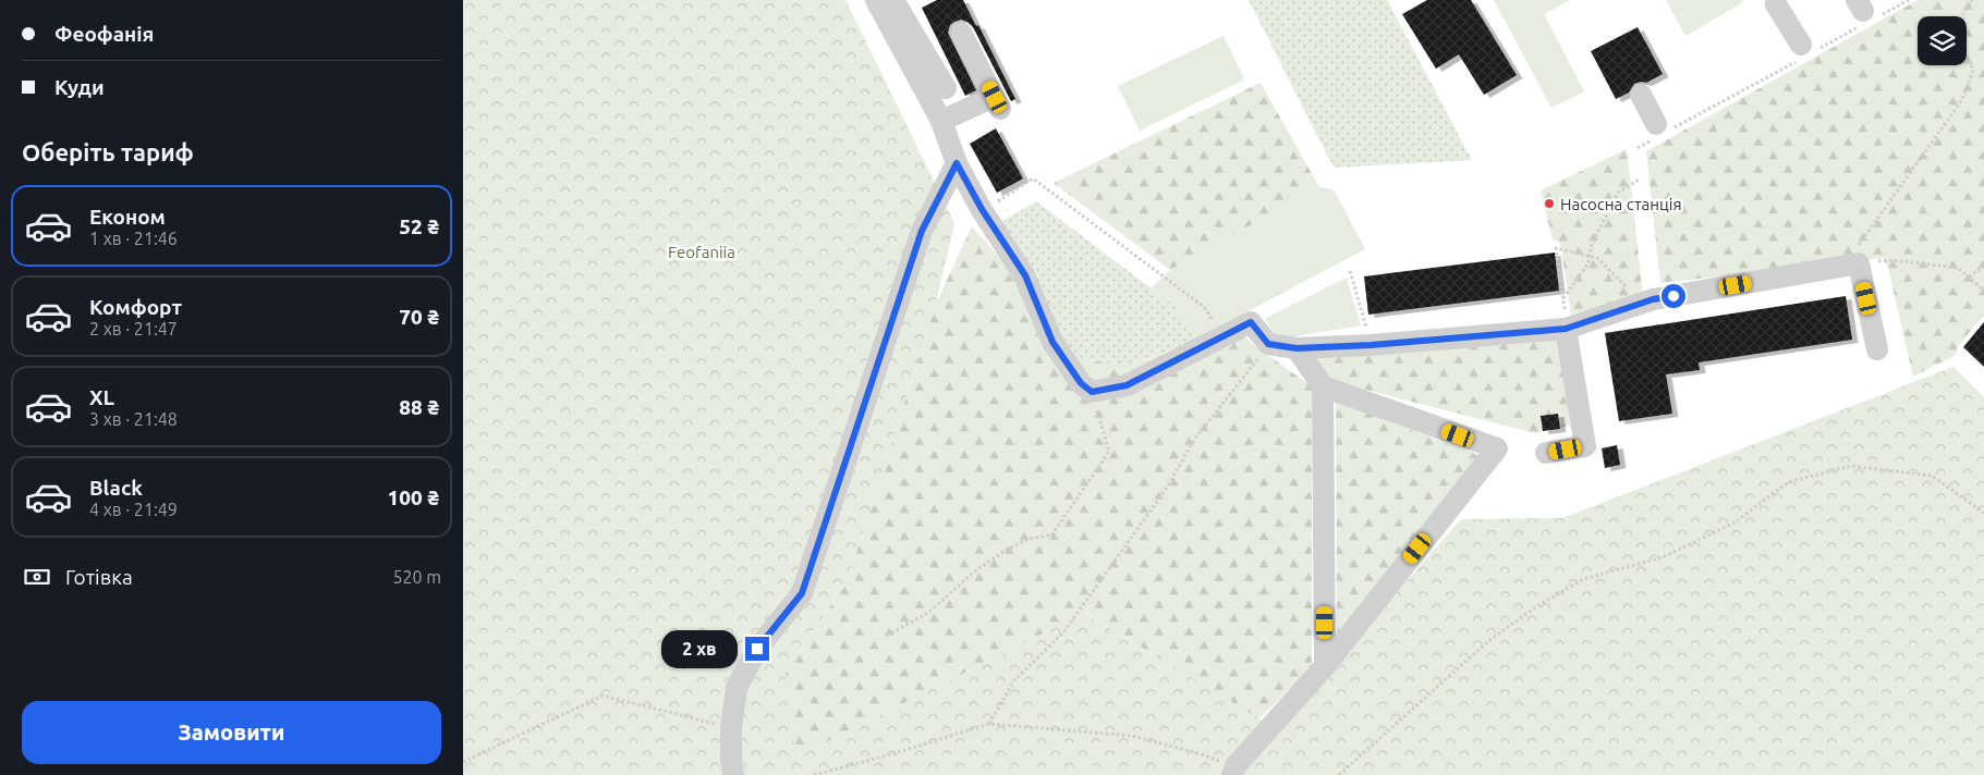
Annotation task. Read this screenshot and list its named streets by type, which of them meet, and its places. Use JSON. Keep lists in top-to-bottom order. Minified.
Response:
{"parks":["Feofaniia"],"places":["Насосна станція"],"page":{"banner":["Феофанія","Куди"],"heading":"Оберіть тариф","list":[{"name":"Економ","note":"1 хв · 21:46","value":"52 ₴"},{"name":"Комфорт","note":"2 хв · 21:47","value":"70 ₴"},{"name":"XL","note":"3 хв · 21:48","value":"88 ₴"},{"name":"Black","note":"4 хв · 21:49","value":"100 ₴"}],"pay":["Готівка","520 m"],"bubble":"2 хв","buttons":"Замовити"}}
